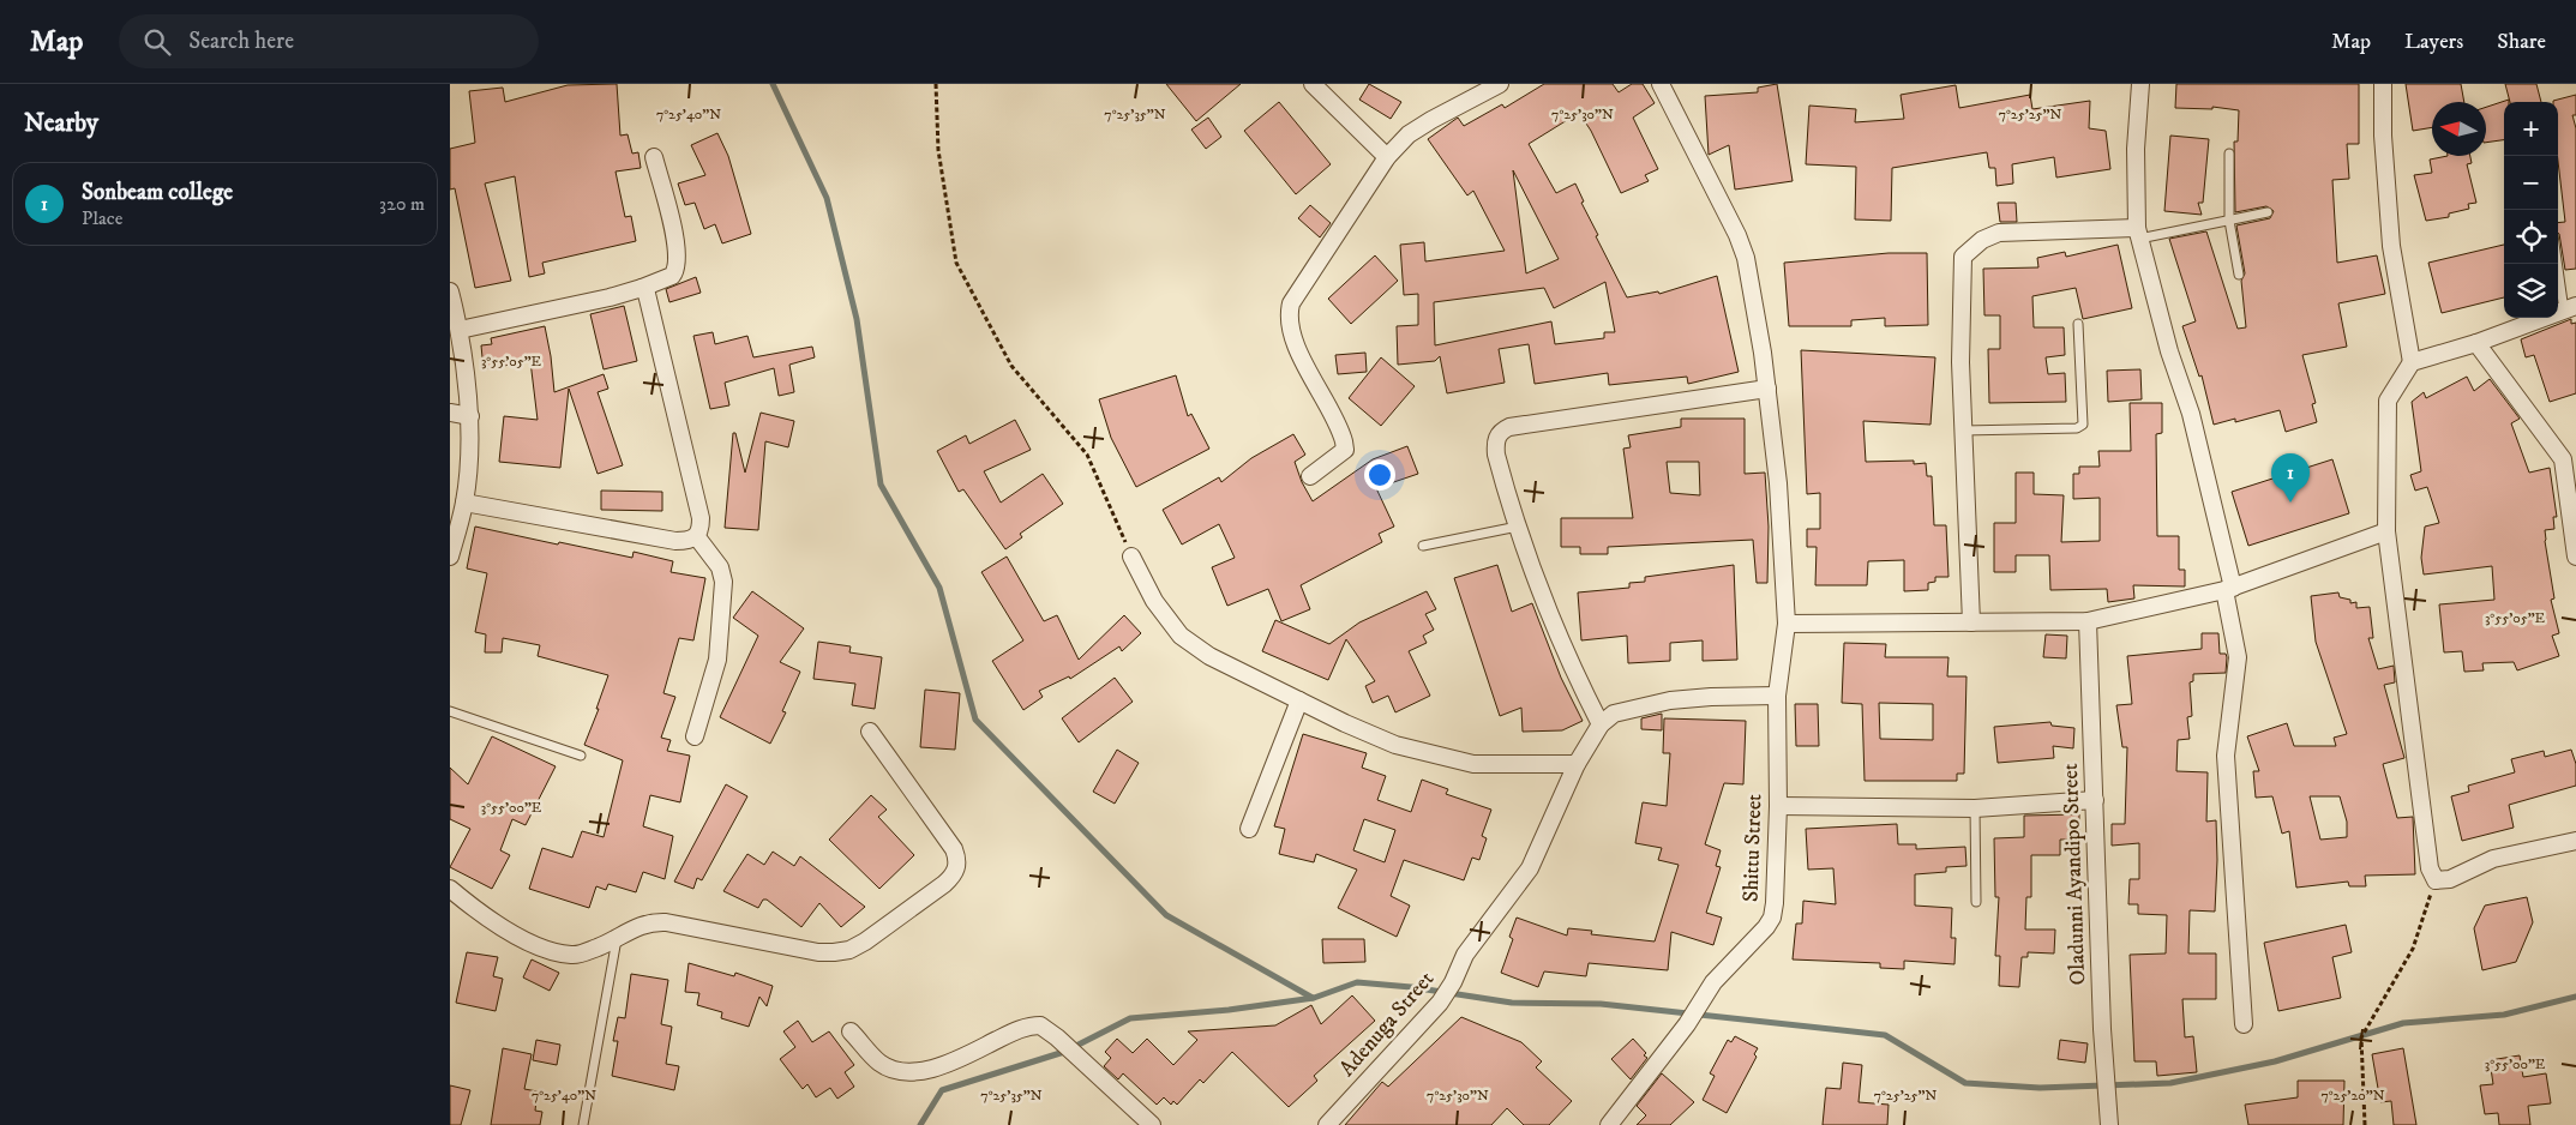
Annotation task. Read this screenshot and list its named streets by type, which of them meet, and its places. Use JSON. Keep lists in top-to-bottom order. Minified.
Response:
{"streets":{"street":["Shittu Street","Oladunni Ayandipo Street","Adenuga Street"]},"north":"left","page":{"header":"Map","search":"Search here","nav":["Map","Layers","Share"],"heading":"Nearby","map_buttons":["+","−"],"list":[{"mark":"1","name":"Sonbeam college","note":"Place","value":"320 m"}],"pins":"1"},"coordinates":["7°25'40\"N","7°25'35\"N","7°25'30\"N","7°25'25\"N","3°55'05\"E","3°55'00\"E","7°25'20\"N"]}
